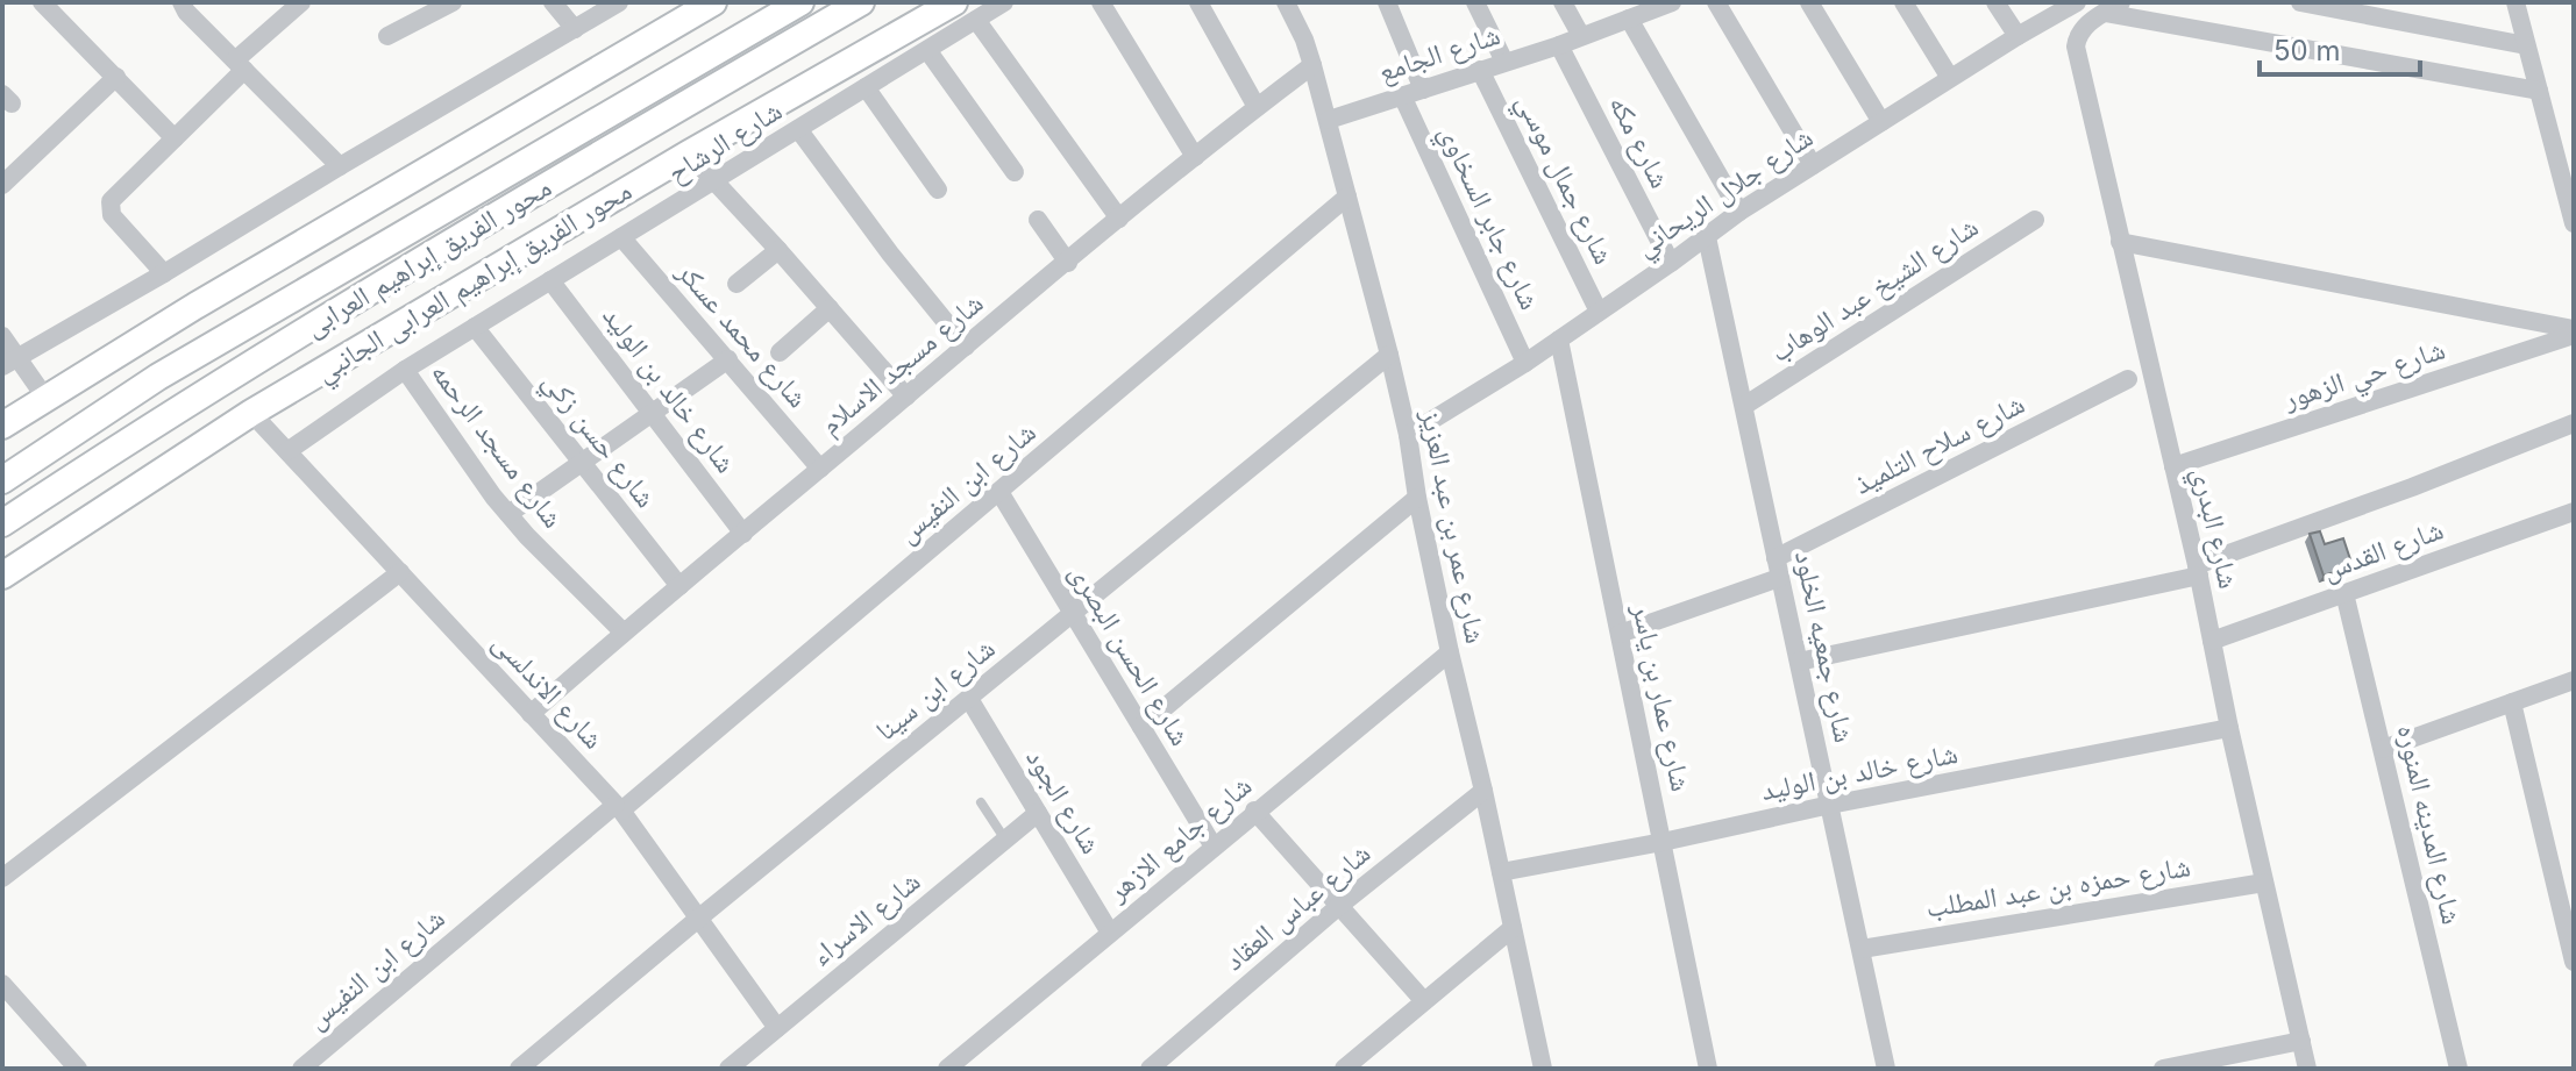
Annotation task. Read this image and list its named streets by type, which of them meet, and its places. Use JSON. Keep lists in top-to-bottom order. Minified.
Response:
{"streets":{"street":["شارع الجامع","شارع الرشاح","شارع مكه","شارع جمال موسي","شارع جلال الريحاني","شارع جابر السخاوي","محور الفريق إبراهيم العرابى","محور الفريق إبراهيم العرابى الجانبي","شارع الشيخ عبد الوهاب","شارع محمد عسكر","شارع مسجد الاسلام","شارع حي الزهور","شارع خالد بن الوليد","شارع حسن زكي","شارع سلاح التلميذ","شارع مسجد الرحمه","شارع ابن النفيس","شارع عمر بن عبد العزيز","شارع البدري","شارع القدس","شارع جمعيه الخلود","شارع الحسن البصرى","شارع ابن سينا","شارع الاندلسى","شارع عمار بن ياسر","شارع الجود","شارع المدينه المنوره","شارع جامع الازهر","شارع حمزه بن عبد المطلب","شارع عباس العقاد","شارع الاسراء"]},"crossings":[["شارع الجامع","شارع مكه"],["شارع الجامع","شارع جمال موسي"],["شارع الجامع","شارع جابر السخاوي"],["شارع الجامع","شارع عمر بن عبد العزيز"],["شارع الرشاح","شارع محمد عسكر"],["شارع الرشاح","شارع خالد بن الوليد"],["شارع الرشاح","شارع حسن زكي"],["شارع الرشاح","شارع مسجد الرحمه"],["شارع الرشاح","شارع الاندلسى"],["شارع مكه","شارع جلال الريحاني"],["شارع جمال موسي","شارع جلال الريحاني"],["شارع جلال الريحاني","شارع جابر السخاوي"],["شارع جلال الريحاني","شارع عمر بن عبد العزيز"],["شارع جلال الريحاني","شارع جمعيه الخلود"],["شارع جلال الريحاني","شارع عمار بن ياسر"],["محور الفريق إبراهيم العرابى الجانبي","شارع الاندلسى"],["شارع الشيخ عبد الوهاب","شارع جمعيه الخلود"],["شارع محمد عسكر","شارع مسجد الاسلام"],["شارع مسجد الاسلام","شارع خالد بن الوليد"],["شارع مسجد الاسلام","شارع حسن زكي"],["شارع مسجد الاسلام","شارع مسجد الرحمه"],["شارع مسجد الاسلام","شارع عمر بن عبد العزيز"],["شارع مسجد الاسلام","شارع الاندلسى"],["شارع حي الزهور","شارع البدري"],["شارع خالد بن الوليد","شارع عمر بن عبد العزيز"],["شارع خالد بن الوليد","شارع البدري"],["شارع خالد بن الوليد","شارع جمعيه الخلود"],["شارع خالد بن الوليد","شارع عمار بن ياسر"],["شارع سلاح التلميذ","شارع جمعيه الخلود"],["شارع سلاح التلميذ","شارع عمار بن ياسر"],["شارع ابن النفيس","شارع عمر بن عبد العزيز"],["شارع ابن النفيس","شارع الحسن البصرى"],["شارع ابن النفيس","شارع الاندلسى"],["شارع عمر بن عبد العزيز","شارع ابن سينا"],["شارع عمر بن عبد العزيز","شارع جامع الازهر"],["شارع عمر بن عبد العزيز","شارع عباس العقاد"],["شارع البدري","شارع القدس"],["شارع البدري","شارع حمزه بن عبد المطلب"],["شارع القدس","شارع المدينه المنوره"],["شارع جمعيه الخلود","شارع حمزه بن عبد المطلب"],["شارع الحسن البصرى","شارع ابن سينا"],["شارع الحسن البصرى","شارع جامع الازهر"],["شارع ابن سينا","شارع الاندلسى"],["شارع ابن سينا","شارع الجود"],["شارع الاندلسى","شارع الاسراء"],["شارع الجود","شارع جامع الازهر"],["شارع الجود","شارع الاسراء"]],"scale_bar":"50 m"}
